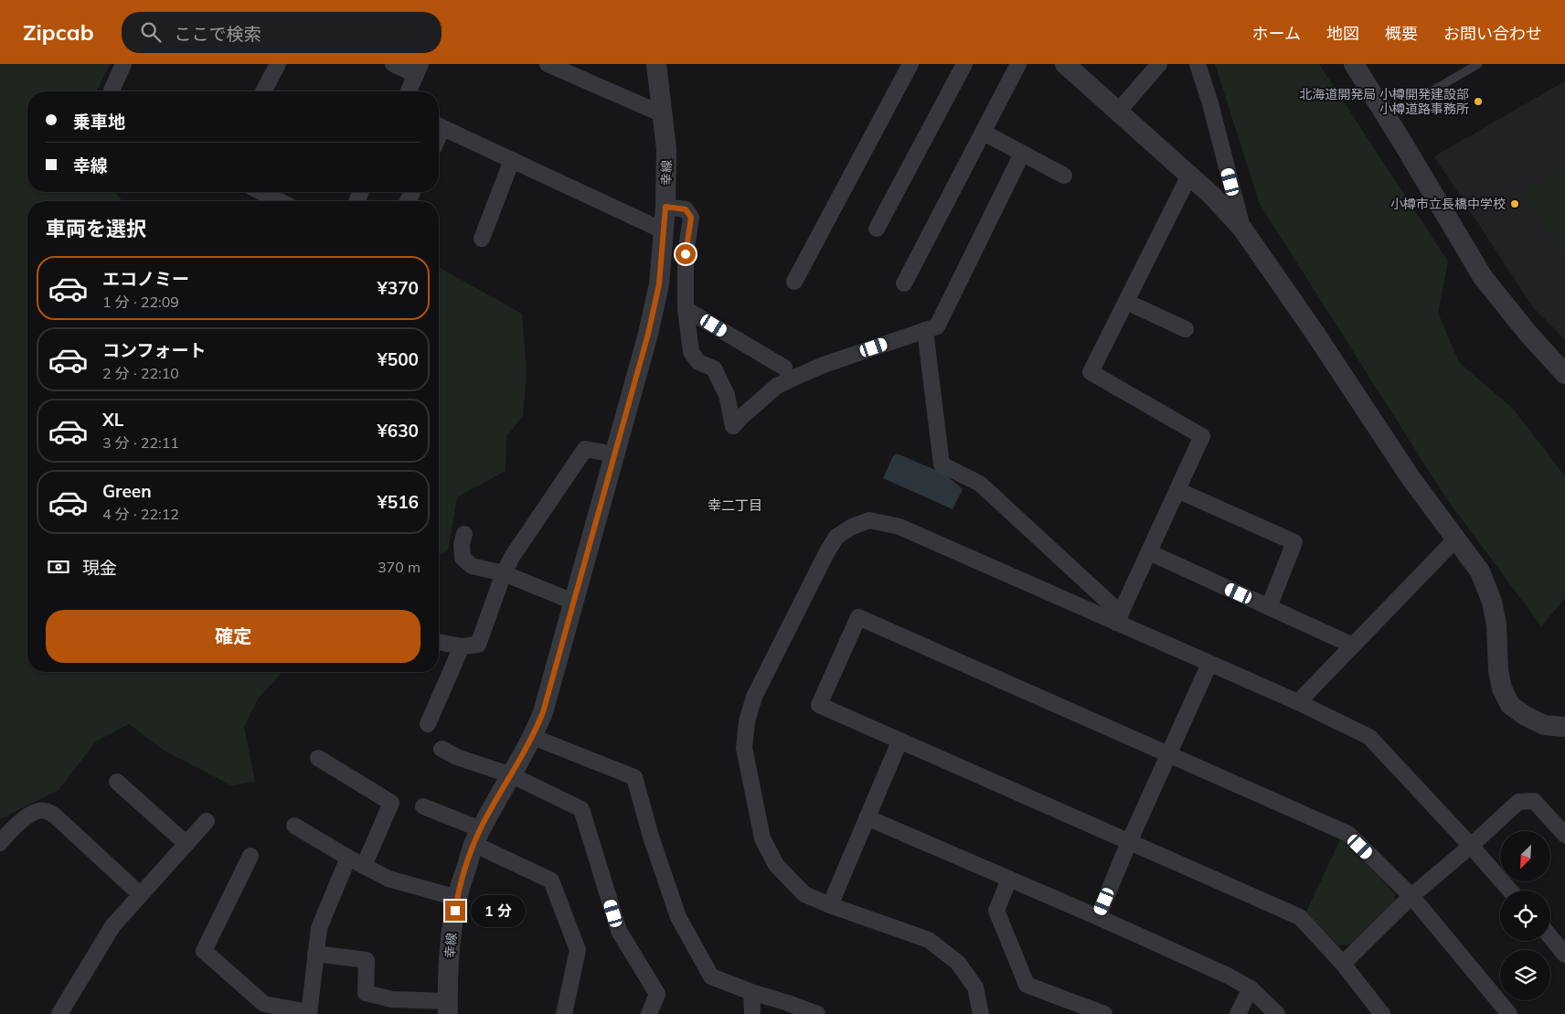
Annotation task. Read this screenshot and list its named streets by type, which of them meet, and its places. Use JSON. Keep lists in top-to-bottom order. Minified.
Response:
{"streets":{"street":["幸線"]},"districts":["幸二丁目"],"places":["北海道開発局 小樽開発建設部 小樽道路事務所","小樽市立長橋中学校"],"north":"bottom left","page":{"header":"Zipcab","search":"ここで検索","nav":["ホーム","地図","概要","お問い合わせ"],"banner":["乗車地","幸線"],"heading":"車両を選択","list":[{"name":"エコノミー","note":"1 分 · 22:09","value":"¥370"},{"name":"コンフォート","note":"2 分 · 22:10","value":"¥500"},{"name":"XL","note":"3 分 · 22:11","value":"¥630"},{"name":"Green","note":"4 分 · 22:12","value":"¥516"}],"pay":["現金","370 m"],"buttons":"確定","bubble":"1 分"}}
